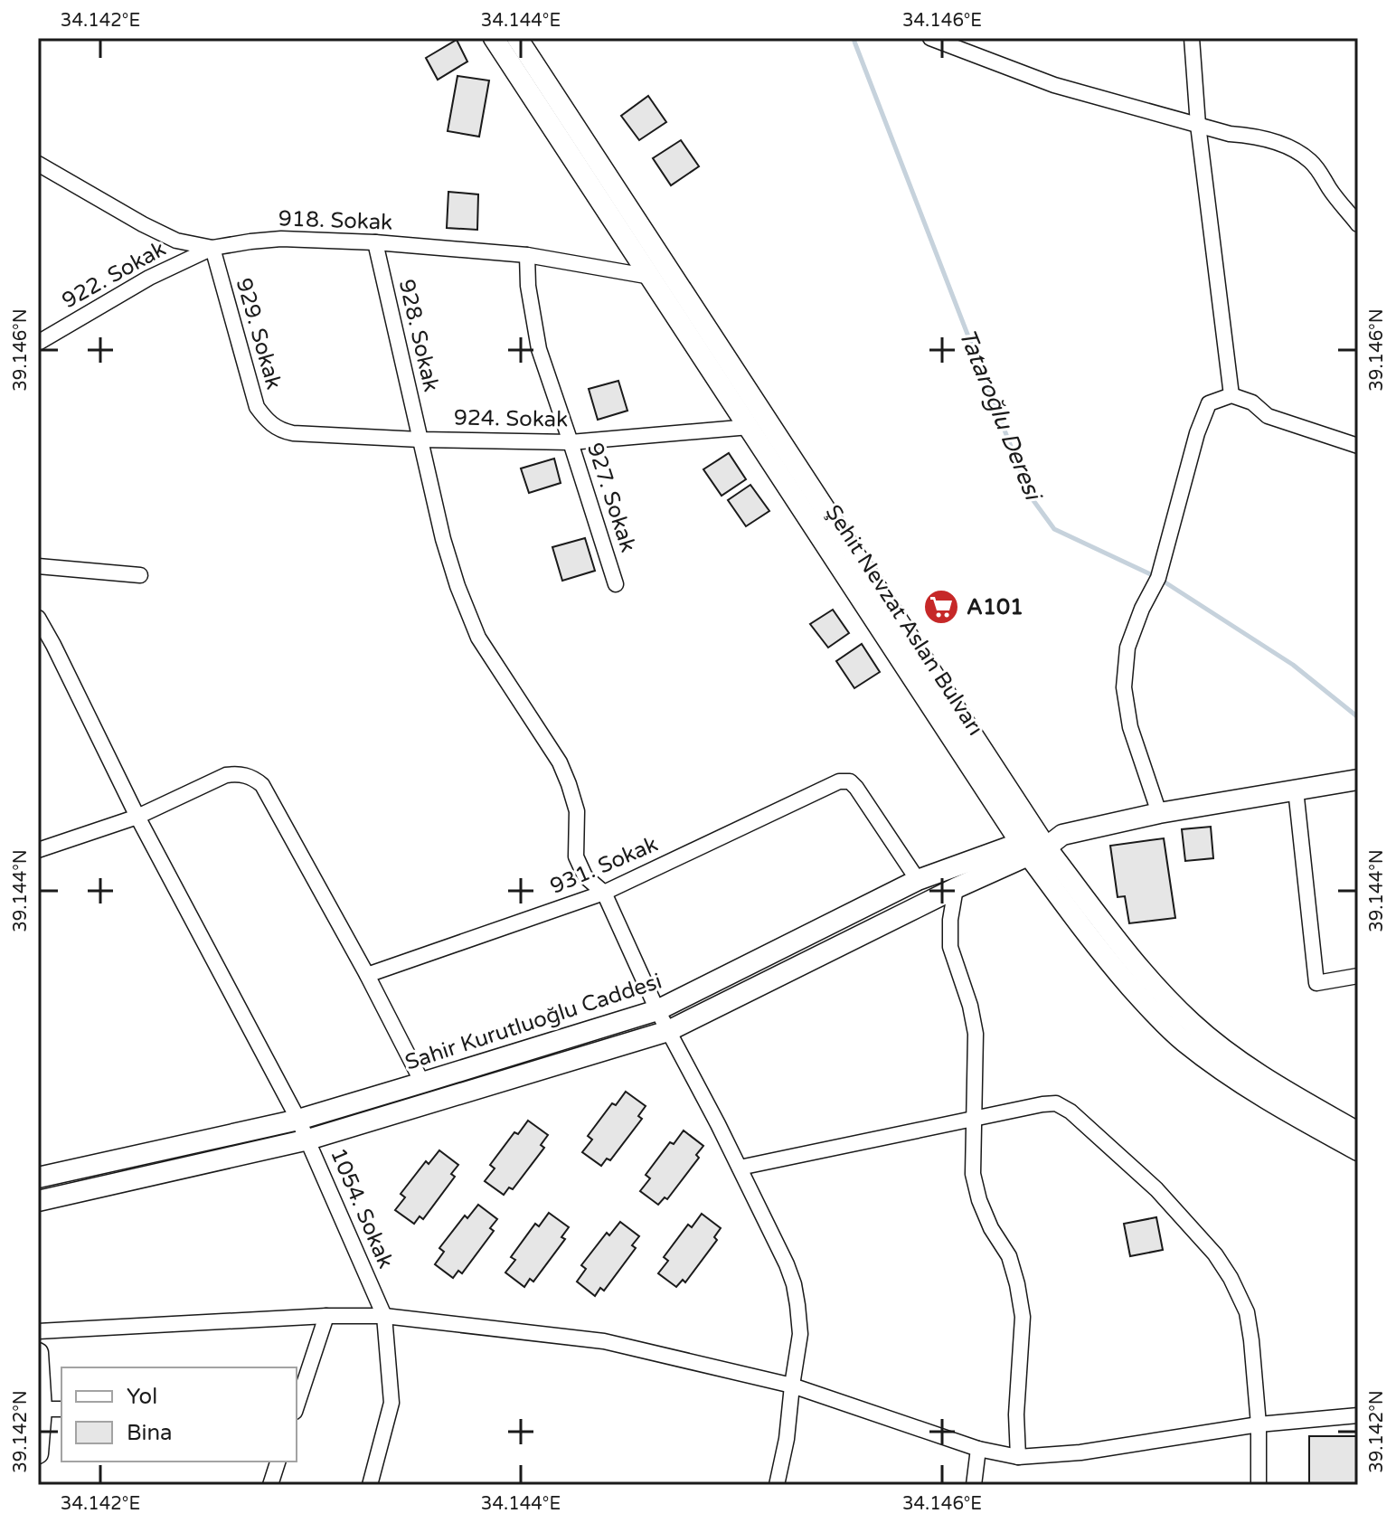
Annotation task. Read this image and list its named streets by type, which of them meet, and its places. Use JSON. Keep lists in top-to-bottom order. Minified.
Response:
{"streets":{"main road":["Şehit Nevzat Aslan Bulvarı","Sahir Kurutluoğlu Caddesi"],"street":["918. Sokak","922. Sokak","929. Sokak","928. Sokak","924. Sokak","927. Sokak","931. Sokak","1054. Sokak"]},"crossings":[["918. Sokak","922. Sokak"],["918. Sokak","929. Sokak"],["918. Sokak","928. Sokak"],["918. Sokak","927. Sokak"],["918. Sokak","Şehit Nevzat Aslan Bulvarı"],["922. Sokak","929. Sokak"],["929. Sokak","924. Sokak"],["928. Sokak","924. Sokak"],["928. Sokak","931. Sokak"],["928. Sokak","Sahir Kurutluoğlu Caddesi"],["924. Sokak","927. Sokak"],["924. Sokak","Şehit Nevzat Aslan Bulvarı"],["Şehit Nevzat Aslan Bulvarı","Sahir Kurutluoğlu Caddesi"],["931. Sokak","Sahir Kurutluoğlu Caddesi"],["Sahir Kurutluoğlu Caddesi","1054. Sokak"]],"water":["Tataroğlu Deresi"],"places":{"supermarket":["A101"]},"legend":["Yol","Bina"],"coordinates":["34.142°E","34.144°E","34.146°E","39.146°N","39.144°N","39.142°N"]}
